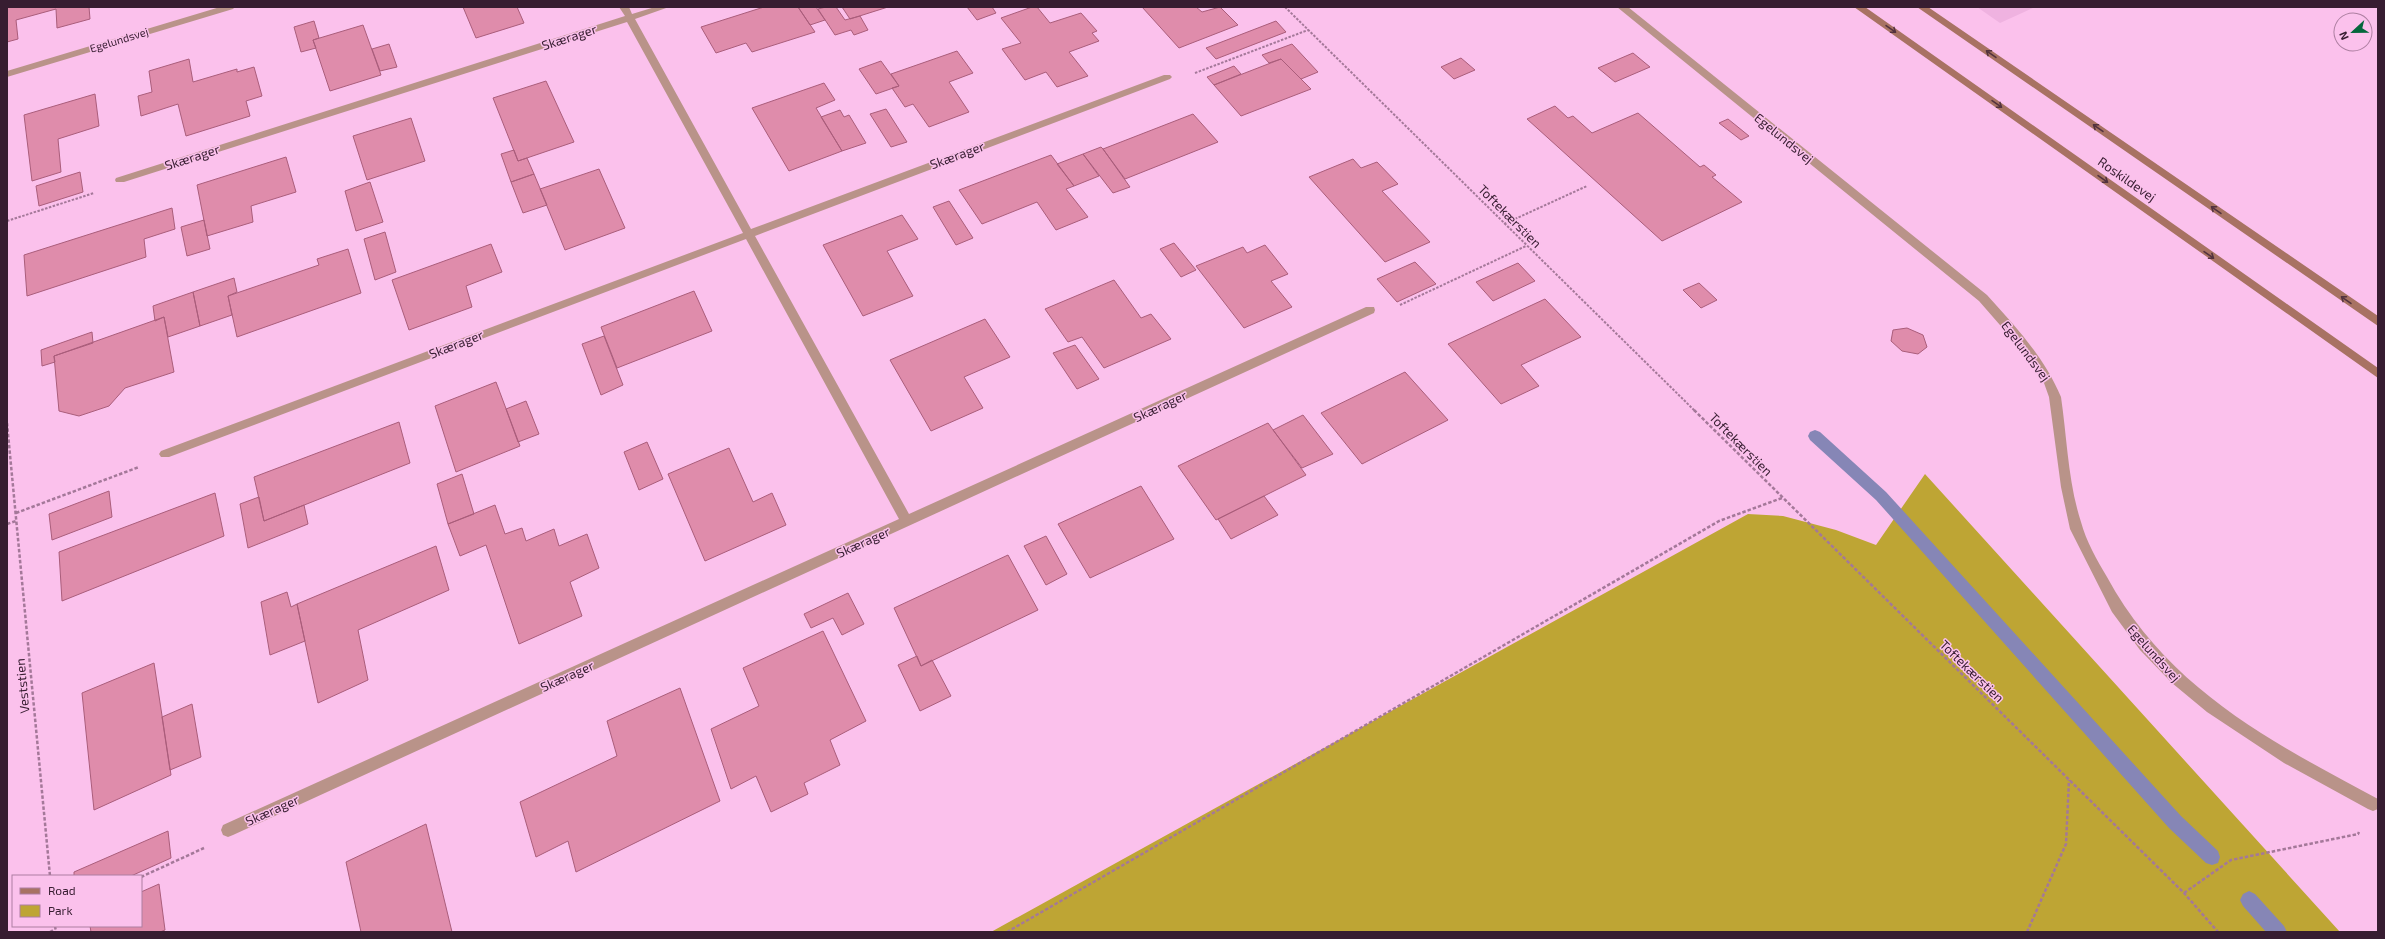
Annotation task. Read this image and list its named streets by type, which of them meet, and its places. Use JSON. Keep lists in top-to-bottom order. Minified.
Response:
{"streets":{"main road":["Roskildevej"],"street":["Skærager","Egelundsvej"],"path":["Toftekærstien","Veststien"]},"legend":["Road","Park"],"north":"left"}
